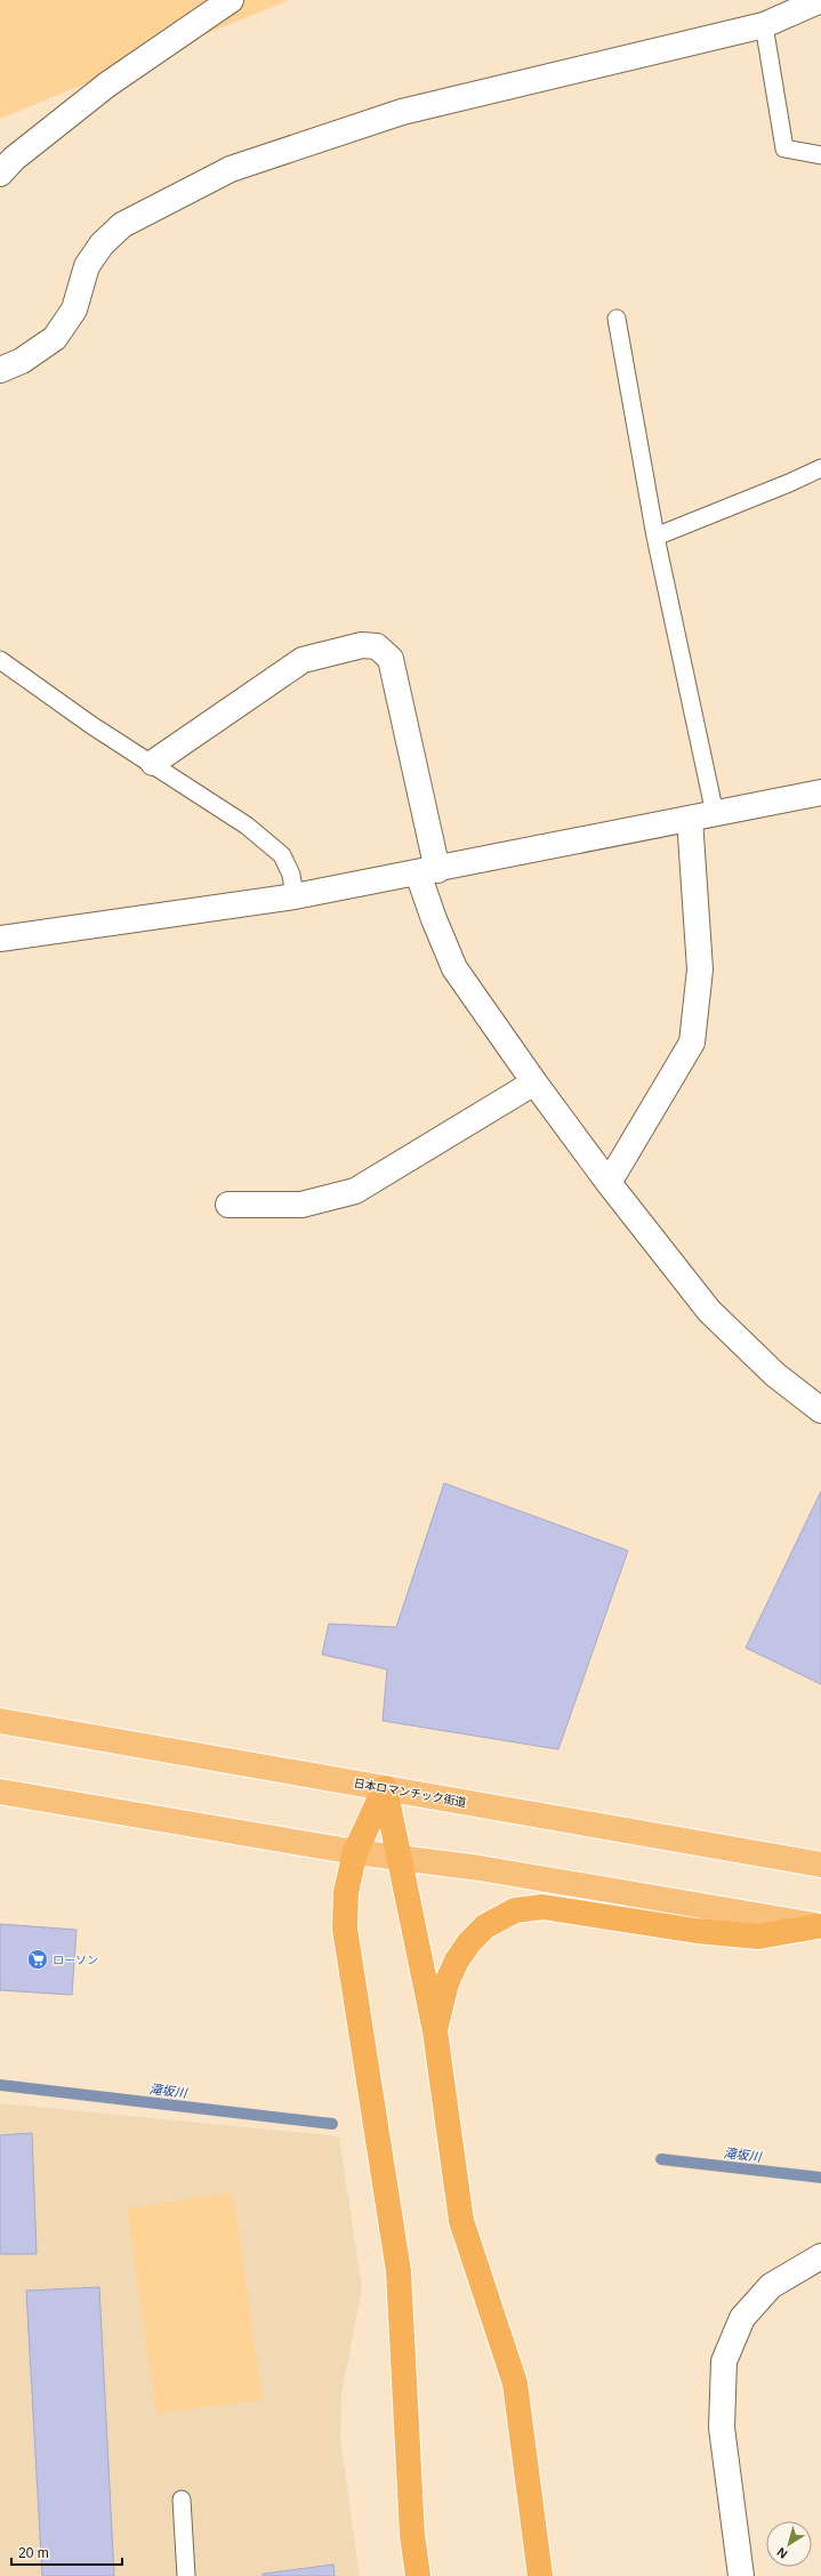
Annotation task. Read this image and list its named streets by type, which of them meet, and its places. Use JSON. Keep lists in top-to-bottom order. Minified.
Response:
{"streets":{"highway":["日本ロマンチック街道"]},"water":["滝坂川"],"places":{"supermarket":["ローソン"]},"scale_bar":"20 m","north":"bottom left"}
